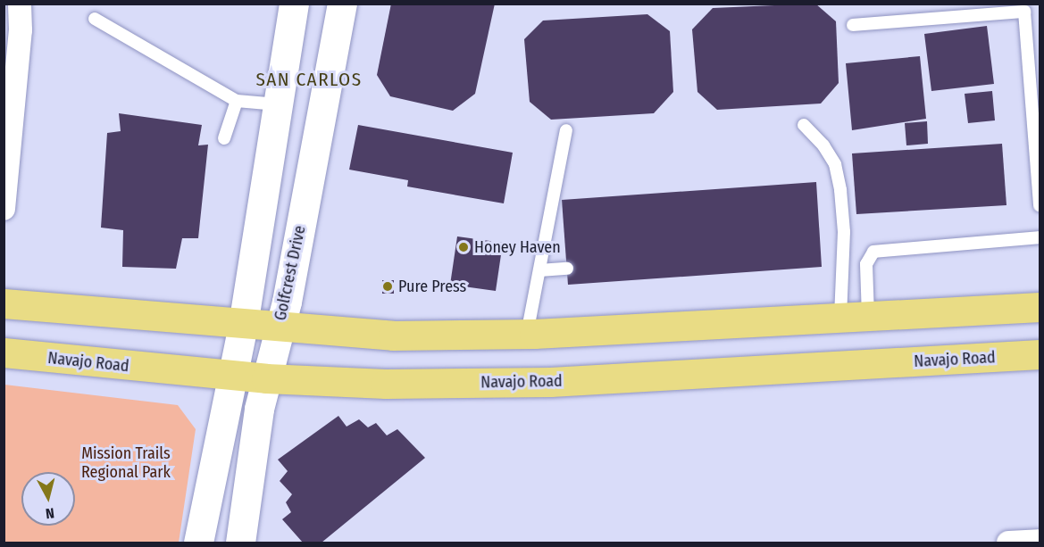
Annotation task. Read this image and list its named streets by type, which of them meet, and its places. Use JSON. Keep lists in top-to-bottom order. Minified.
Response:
{"streets":{"main road":["Golfcrest Drive","Navajo Road"]},"crossings":[["Golfcrest Drive","Navajo Road"]],"districts":["SAN CARLOS"],"parks":["Mission Trails Regional Park"],"places":["Honey Haven","Pure Press"],"north":"bottom"}
